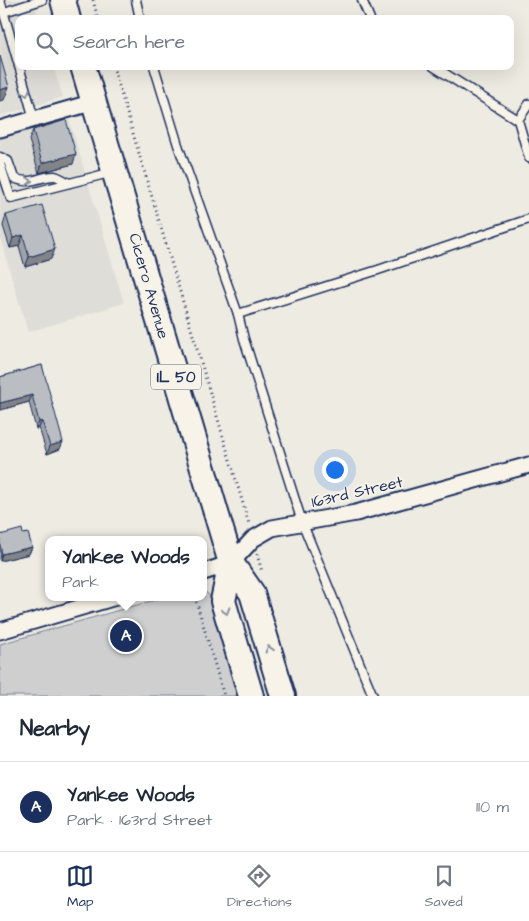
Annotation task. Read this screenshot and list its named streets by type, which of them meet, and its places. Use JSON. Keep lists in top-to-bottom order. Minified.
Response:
{"streets":{"main road":["Cicero Avenue","IL 50"],"street":["163rd Street"]},"crossings":[["Cicero Avenue","163rd Street"]],"page":{"search":"Search here","popup":["Yankee Woods","Park"],"pins":"A","heading":"Nearby","list":[{"mark":"A","name":"Yankee Woods","note":"Park · 163rd Street","value":"110 m"}],"nav":["Map","Directions","Saved"]}}
